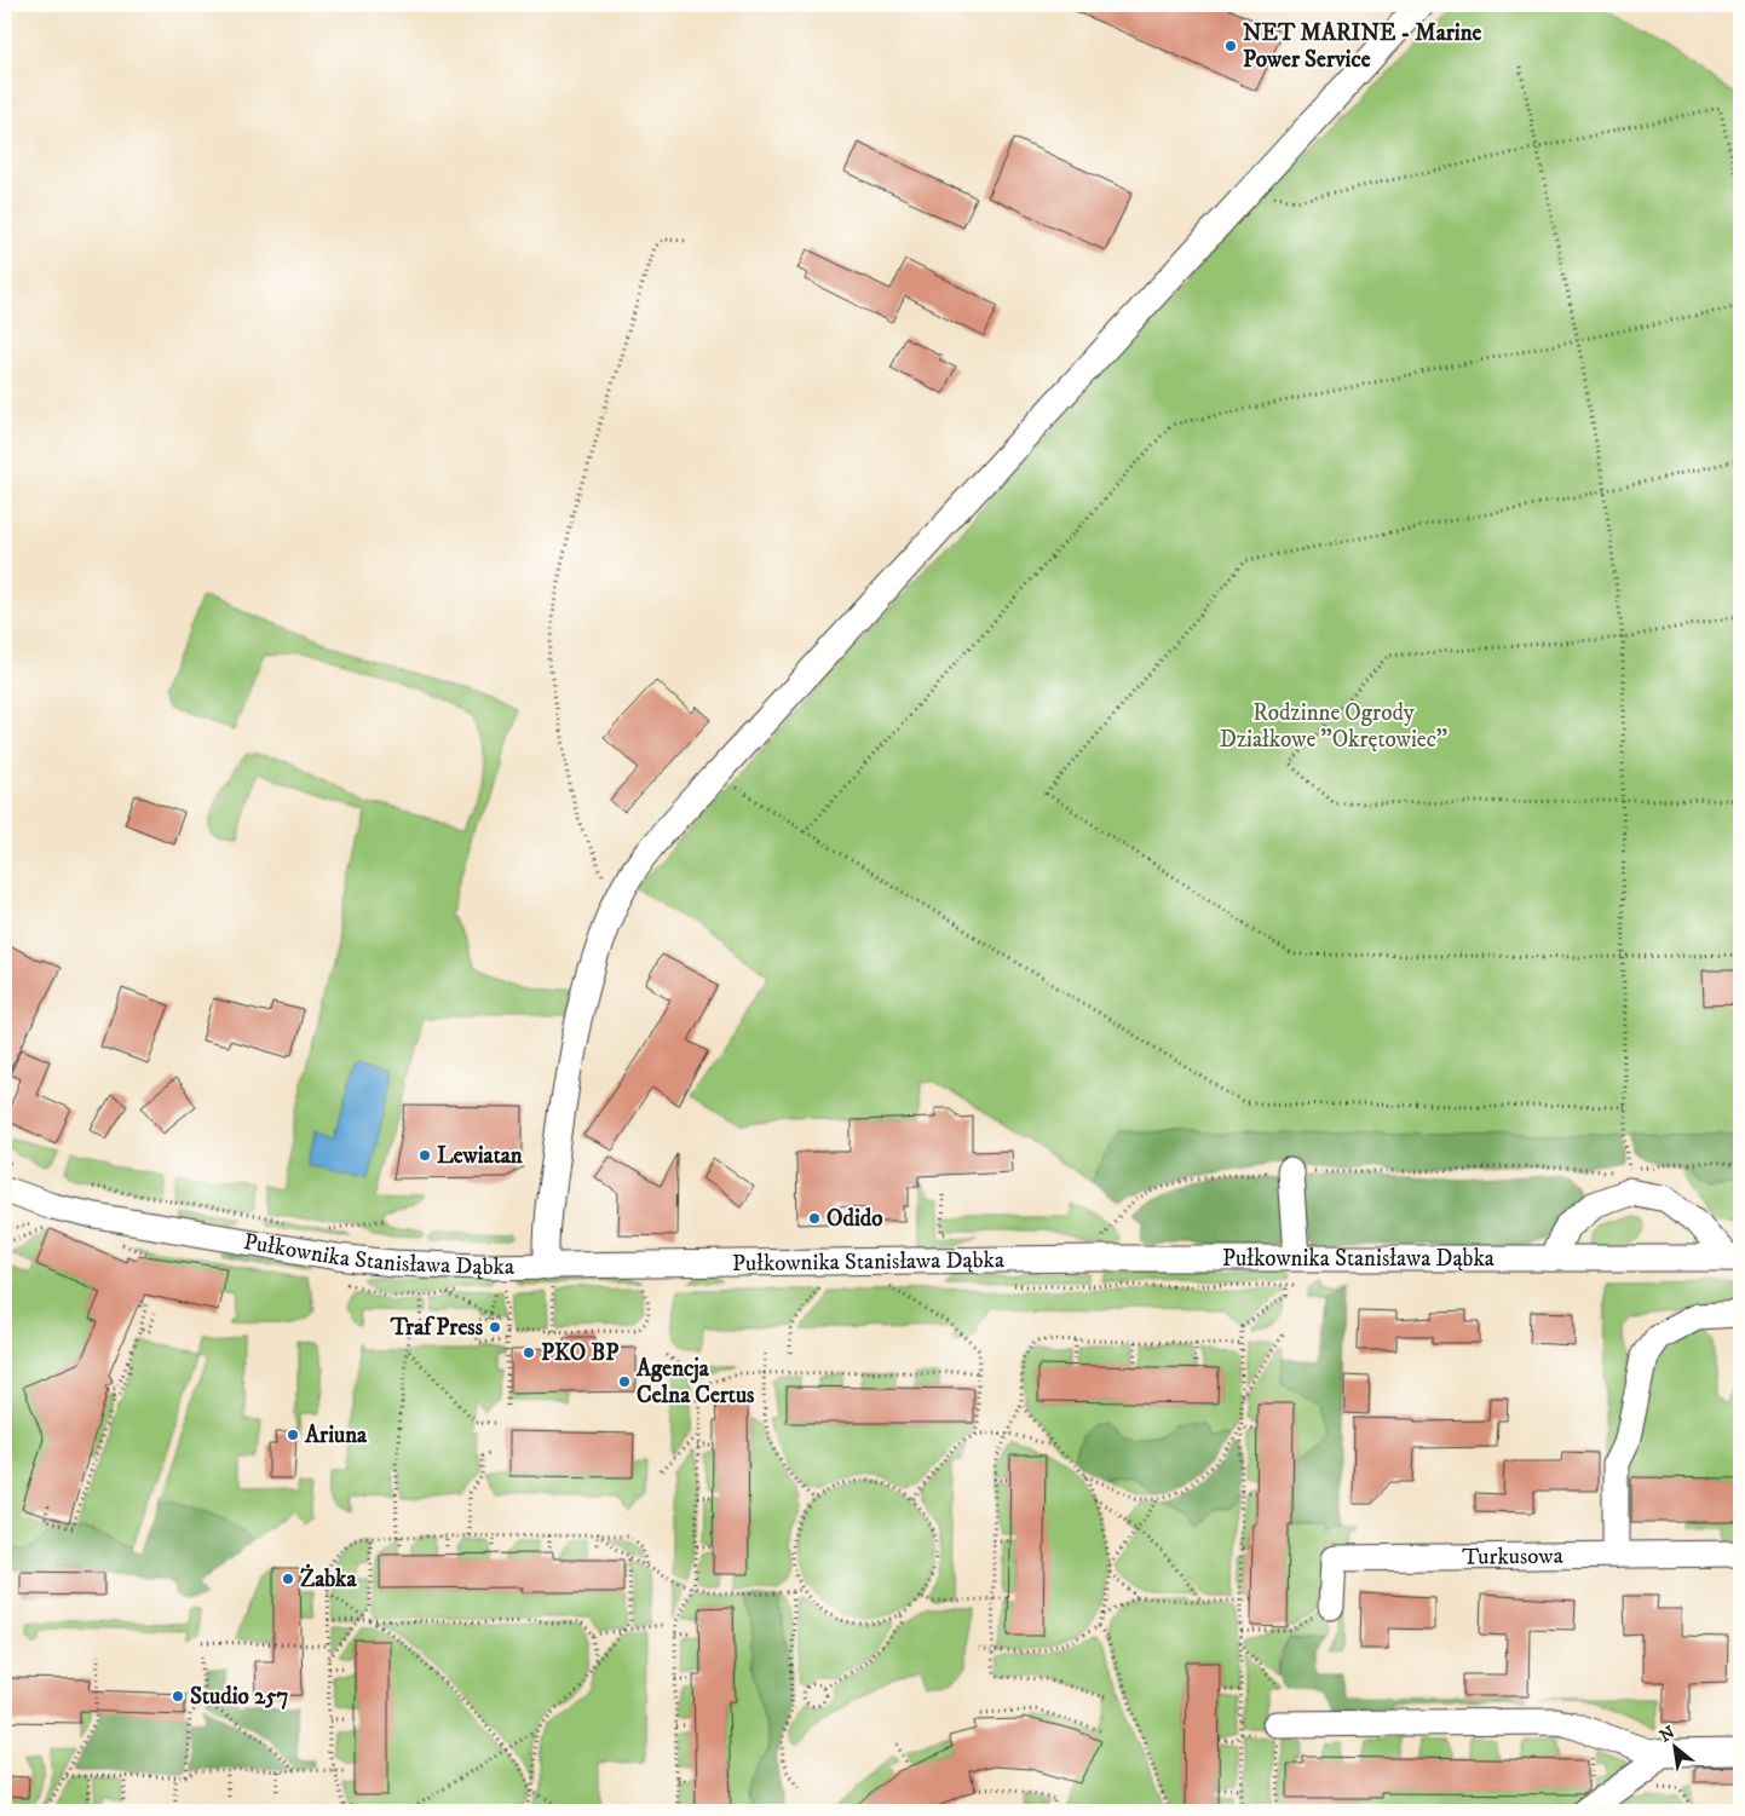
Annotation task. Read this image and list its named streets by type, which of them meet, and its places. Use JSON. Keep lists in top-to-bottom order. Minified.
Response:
{"streets":{"street":["Pułkownika Stanisława Dąbka","Turkusowa"]},"parks":["Rodzinne Ogrody Działkowe \"Okrętowiec\""],"places":["NET MARINE - Marine Power Service","Lewiatan","Odido","Traf Press","PKO BP","Agencja Celna Certus","Ariuna","Żabka","Studio 257"],"north":"top left"}
